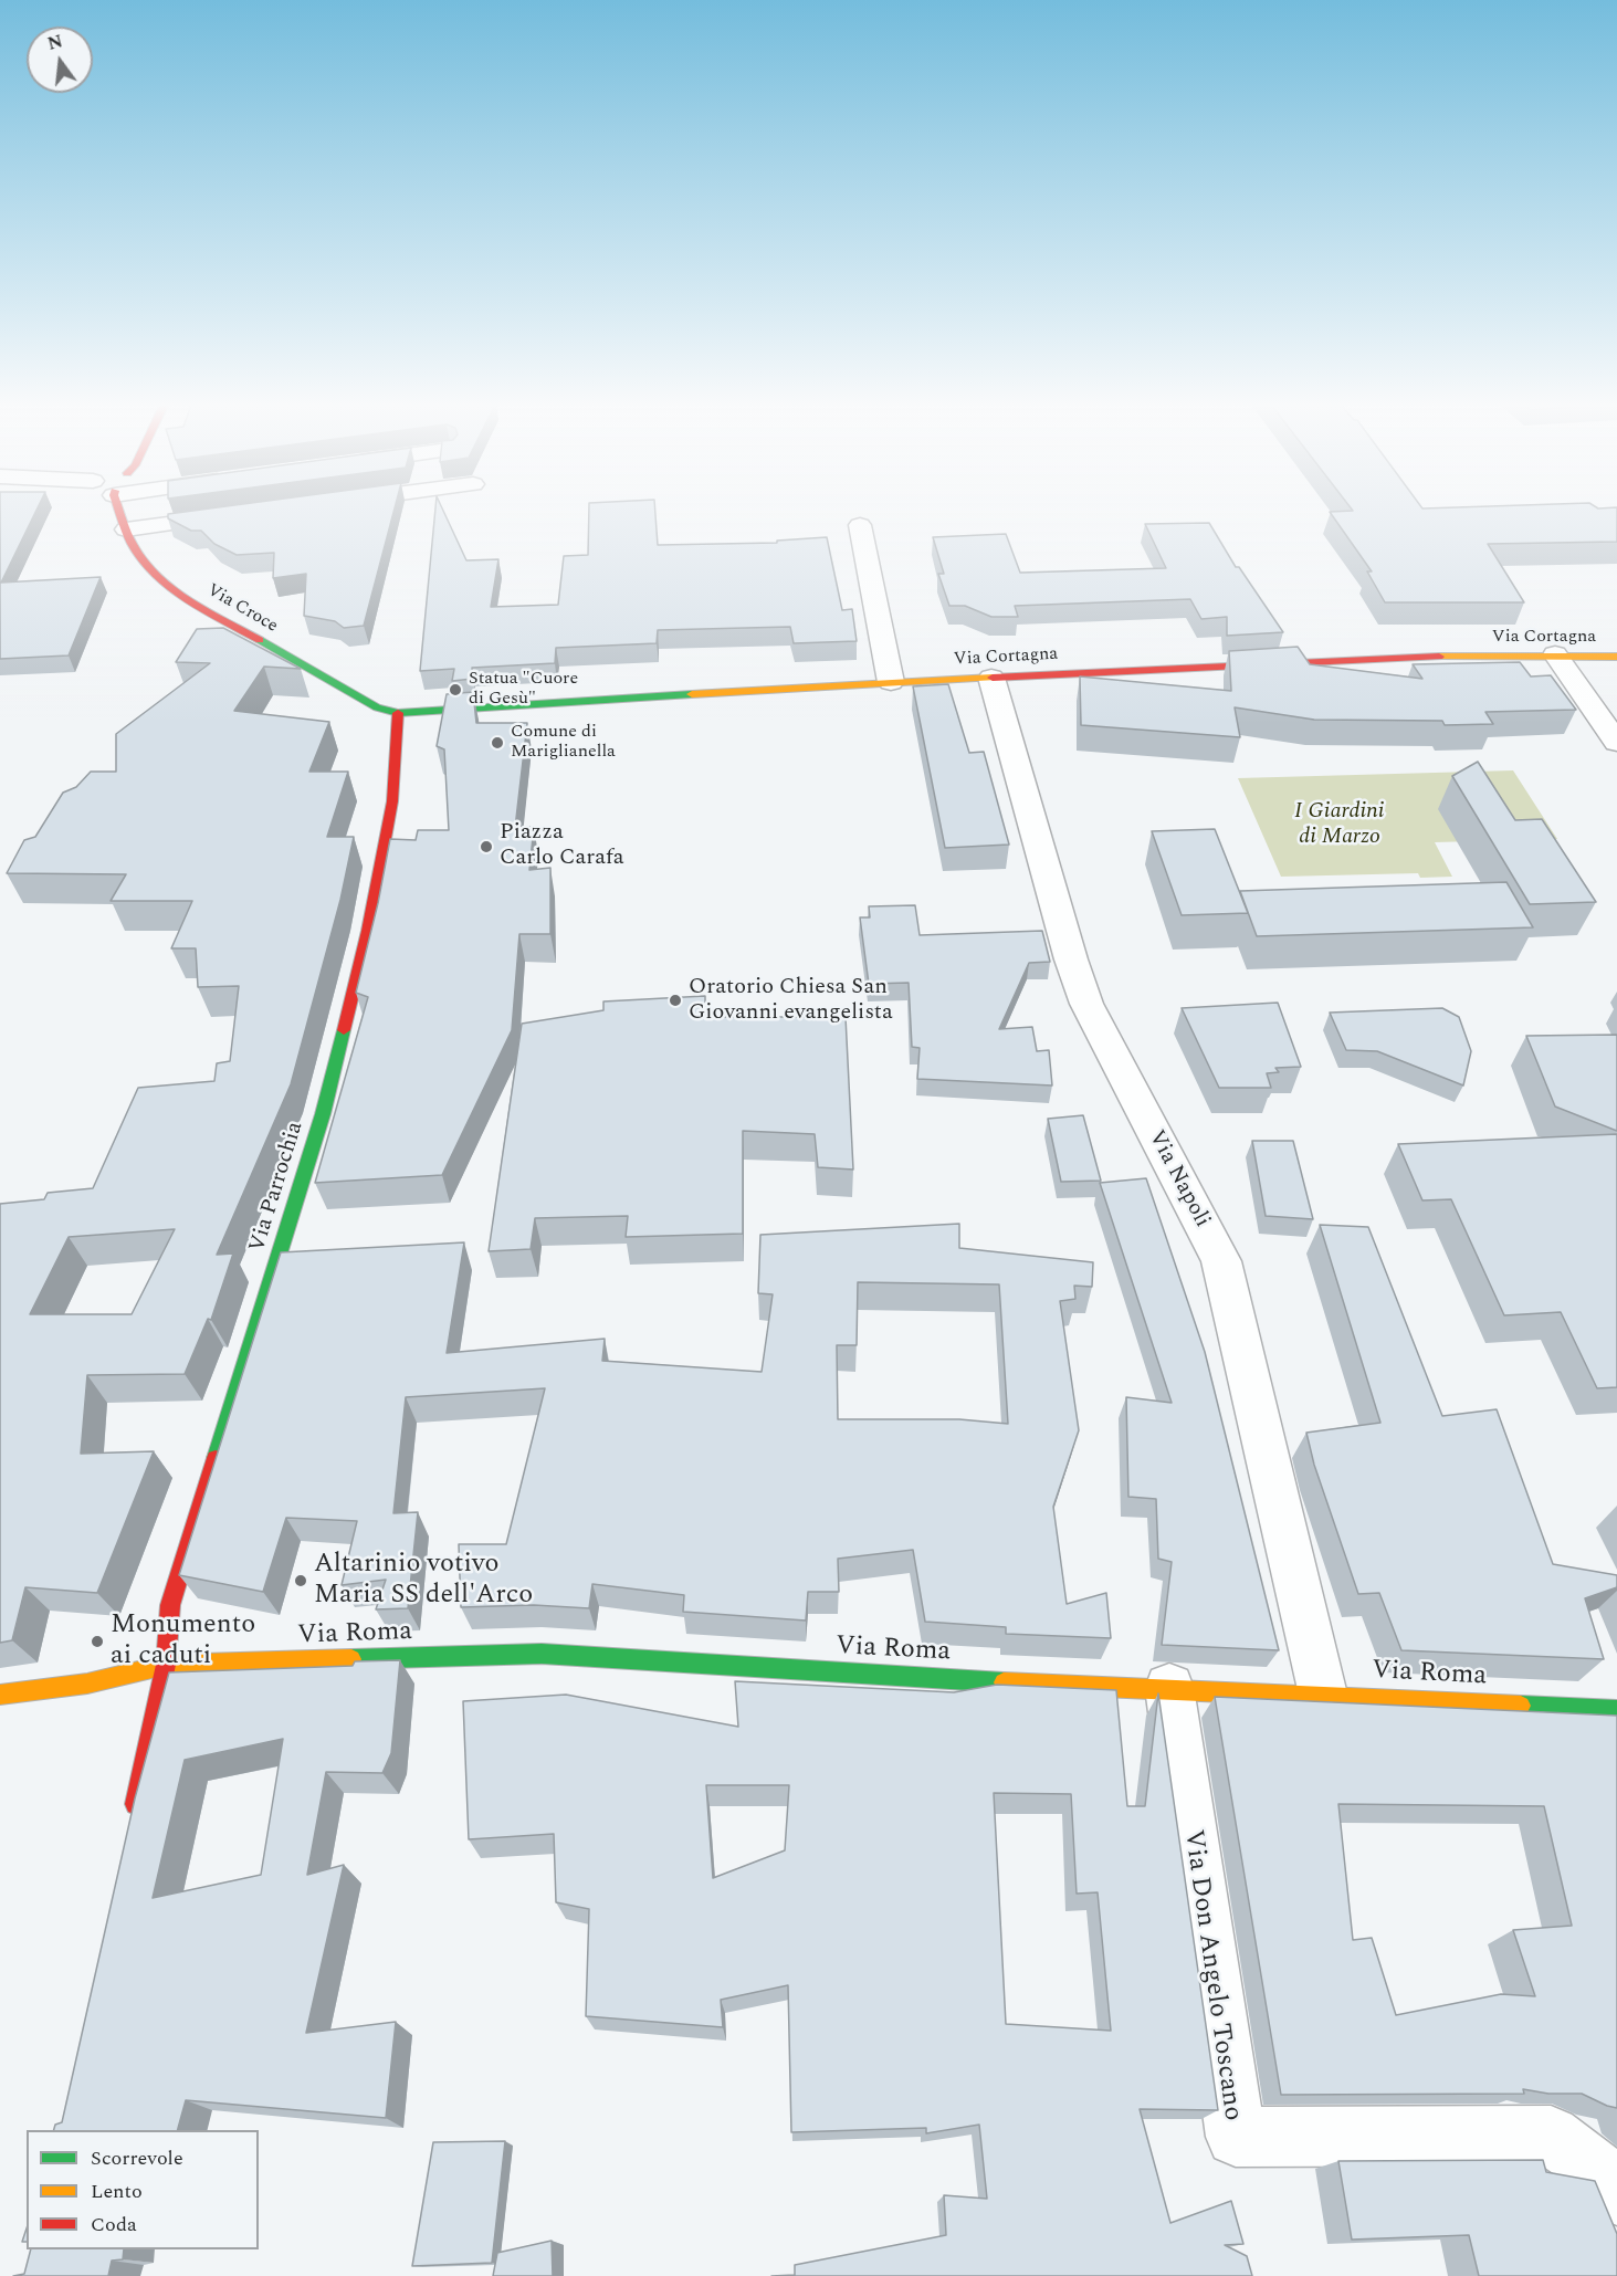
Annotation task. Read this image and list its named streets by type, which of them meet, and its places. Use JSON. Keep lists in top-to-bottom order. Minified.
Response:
{"streets":{"street":["Via Croce","Via Cortagna","Via Napoli","Via Parrochia","Via Roma","Via Don Angelo Toscano"]},"crossings":[["Via Croce","Via Cortagna"],["Via Croce","Via Parrochia"],["Via Cortagna","Via Napoli"],["Via Cortagna","Via Parrochia"],["Via Napoli","Via Roma"],["Via Parrochia","Via Roma"],["Via Roma","Via Don Angelo Toscano"]],"parks":["I Giardini di Marzo"],"places":["Statua \"Cuore di Gesù\"","Comune di Mariglianella","Piazza Carlo Carafa","Oratorio Chiesa San Giovanni evangelista","Altarinio votivo Maria SS dell'Arco","Monumento ai caduti"],"legend":["Scorrevole","Lento","Coda"],"north":"top"}
